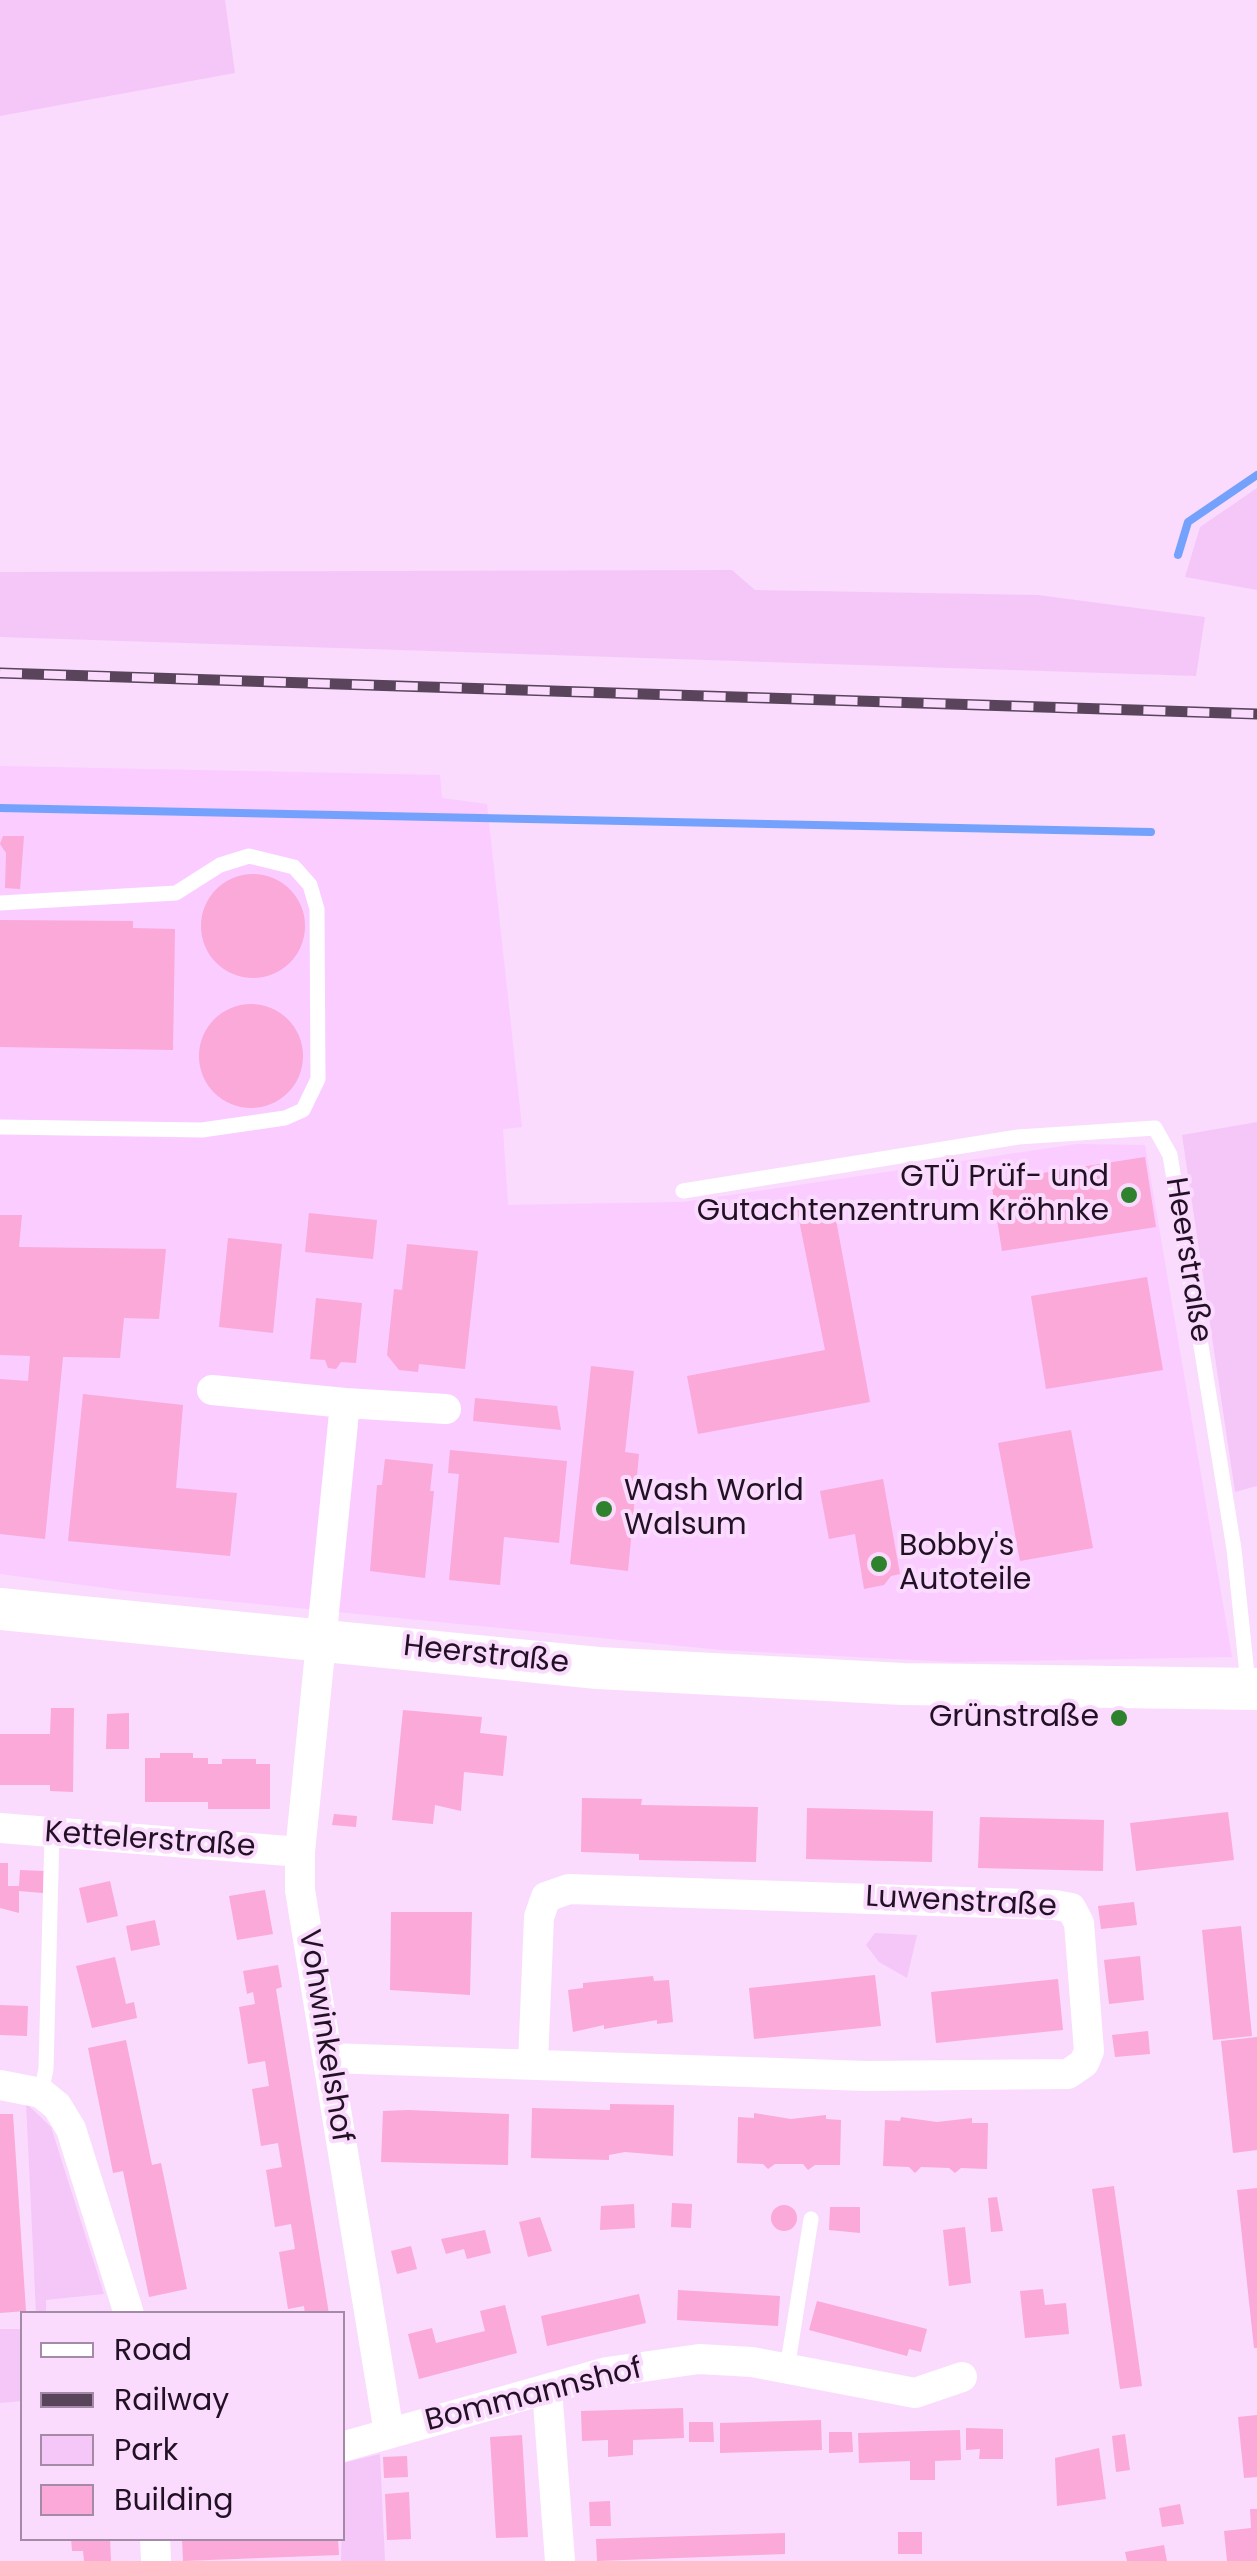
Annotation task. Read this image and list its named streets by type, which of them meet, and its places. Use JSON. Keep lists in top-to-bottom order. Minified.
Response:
{"streets":{"main road":["Heerstraße"],"street":["Kettelerstraße","Luwenstraße","Vohwinkelshof","Bommannshof"]},"crossings":[["Heerstraße","Vohwinkelshof"],["Kettelerstraße","Vohwinkelshof"],["Luwenstraße","Vohwinkelshof"],["Vohwinkelshof","Bommannshof"]],"places":["GTÜ Prüf- und Gutachtenzentrum Kröhnke","Wash World Walsum","Bobby's Autoteile","Grünstraße"],"legend":["Road","Railway","Park","Building"]}
